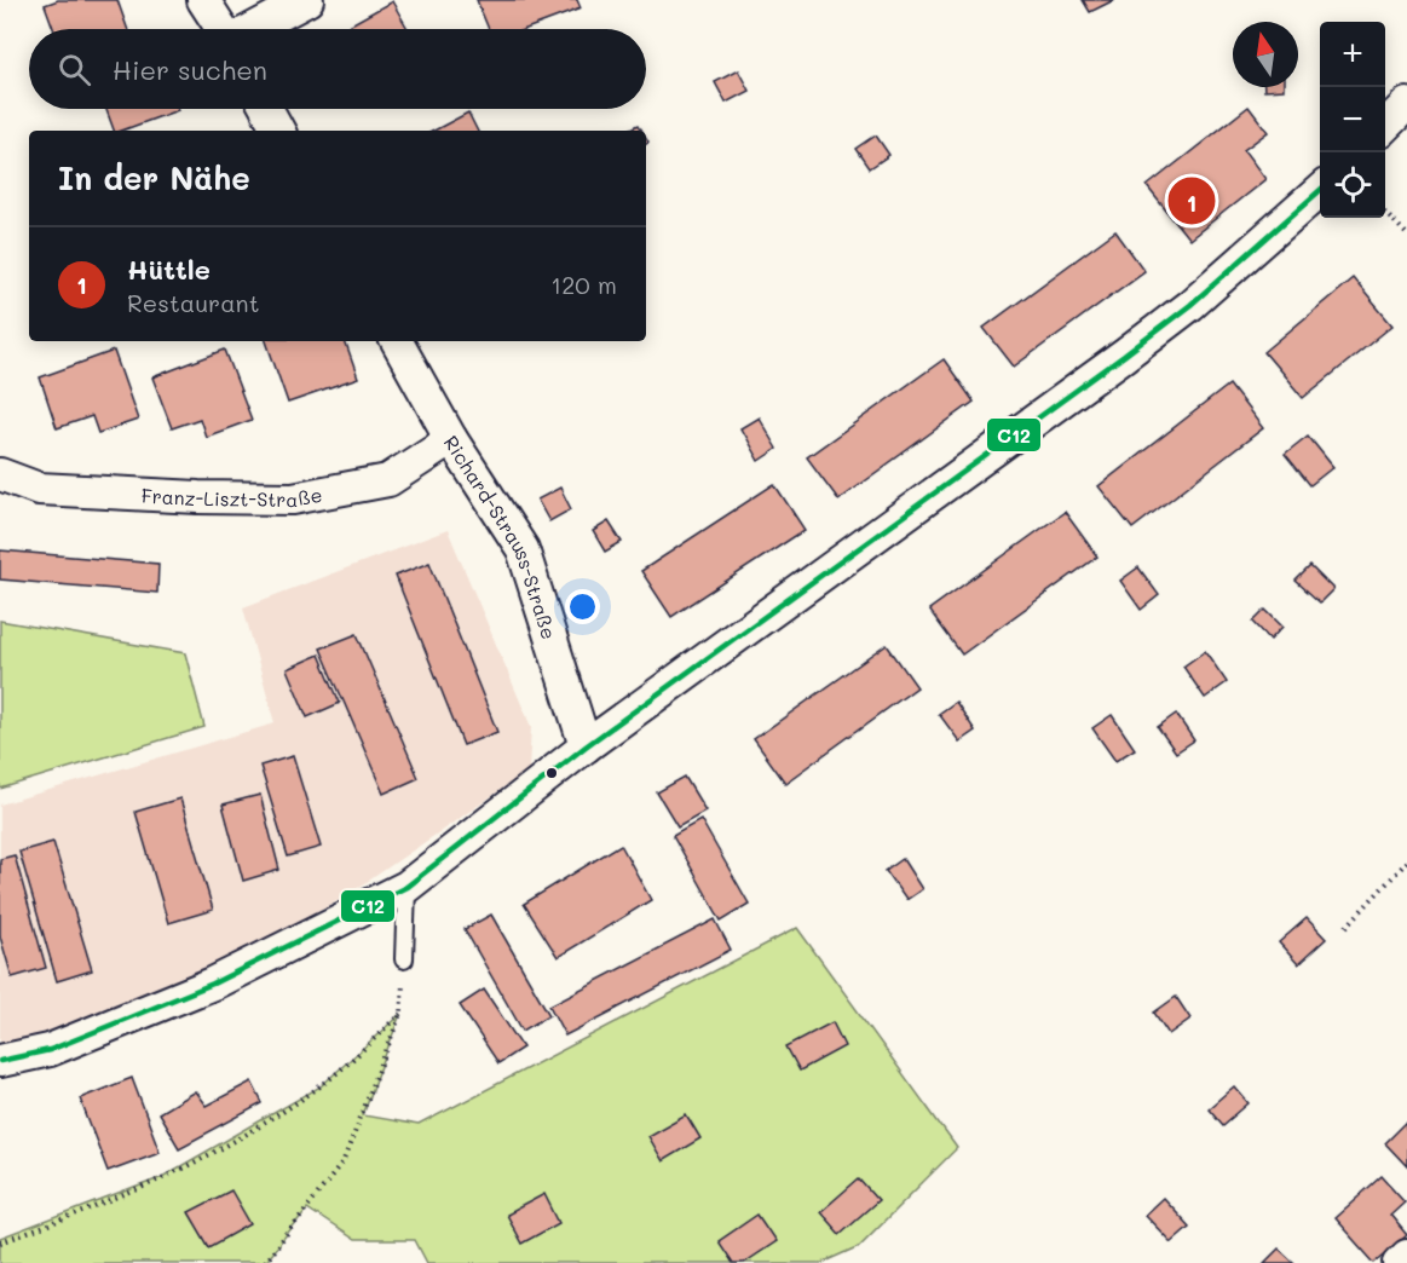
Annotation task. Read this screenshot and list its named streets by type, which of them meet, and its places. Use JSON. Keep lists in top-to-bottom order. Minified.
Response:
{"streets":{"street":["Franz-Liszt-Straße","Richard-Strauss-Straße"]},"crossings":[["Franz-Liszt-Straße","Richard-Strauss-Straße"]],"lines":["transit line C12"],"north":"top","page":{"map_buttons":["+","−"],"search":"Hier suchen","heading":"In der Nähe","pins":"1","list":[{"mark":"1","name":"Hüttle","note":"Restaurant","value":"120 m"}]}}
